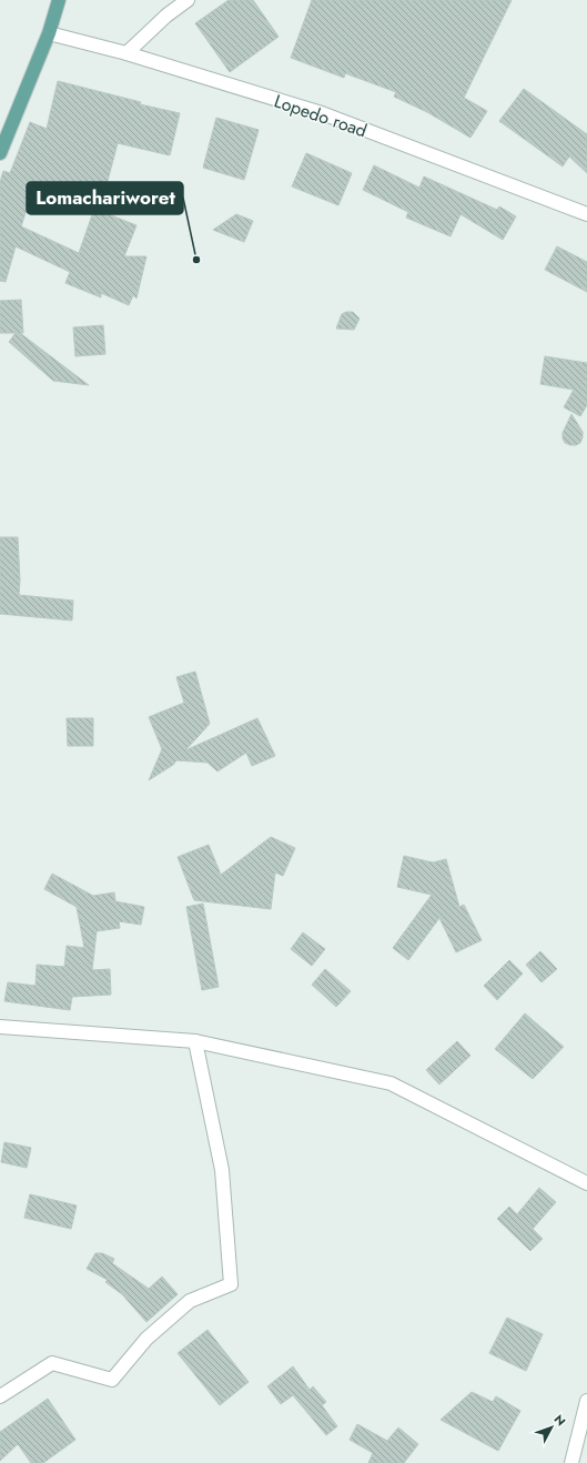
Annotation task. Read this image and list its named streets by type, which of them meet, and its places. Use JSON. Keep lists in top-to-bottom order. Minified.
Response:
{"streets":{"street":["Lopedo road"]},"places":["Lomachariworet"],"north":"top right"}
